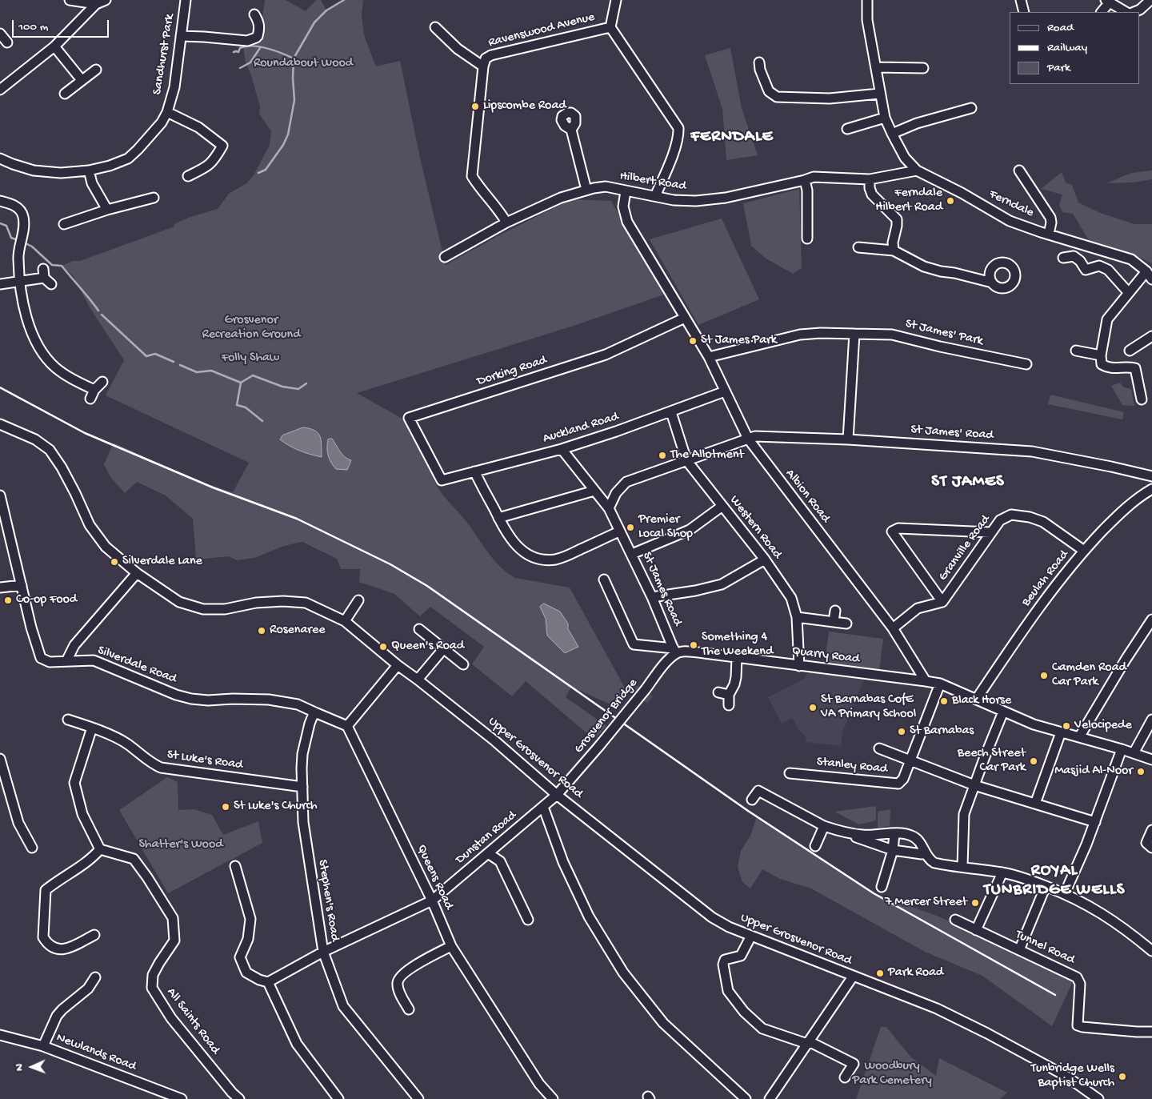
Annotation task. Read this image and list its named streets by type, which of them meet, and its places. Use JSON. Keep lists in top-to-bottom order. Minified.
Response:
{"streets":{"street":["Ravenswood Avenue","Sandhurst Park","Hilbert Road","Ferndale","St James' Park","Dorking Road","Auckland Road","St James' Road","Albion Road","Western Road","Granville Road","Beulah Road","St James Road","Quarry Road","Silverdale Road","Grosvenor Bridge","Upper Grosvenor Road","St Luke's Road","Stanley Road","Dunstan Road","Queens Road","Stephen's Road","Tunnel Road","All Saints Road","Newlands Road"]},"crossings":[["Ravenswood Avenue","Hilbert Road"],["Hilbert Road","Ferndale"],["Hilbert Road","Albion Road"],["St James' Park","Albion Road"],["Dorking Road","Auckland Road"],["Dorking Road","Albion Road"],["Auckland Road","Albion Road"],["Auckland Road","Western Road"],["Auckland Road","St James Road"],["St James' Road","Albion Road"],["Albion Road","Granville Road"],["Albion Road","Quarry Road"],["Western Road","Quarry Road"],["Granville Road","Beulah Road"],["Beulah Road","Quarry Road"],["St James Road","Quarry Road"],["St James Road","Grosvenor Bridge"],["Quarry Road","Grosvenor Bridge"],["Quarry Road","Stanley Road"],["Silverdale Road","Stephen's Road"],["Grosvenor Bridge","Upper Grosvenor Road"],["Grosvenor Bridge","Dunstan Road"],["Upper Grosvenor Road","Dunstan Road"],["St Luke's Road","Stephen's Road"],["Dunstan Road","Queens Road"],["Dunstan Road","Stephen's Road"]],"districts":["FERNDALE","ST JAMES","ROYAL TUNBRIDGE WELLS"],"parks":["Roundabout Wood","Grosvenor Recreation Ground","Folly Shaw","Shatter's Wood","Woodbury Park Cemetery"],"places":["Lipscombe Road","Ferndale Hilbert Road","St James Park","The Allotment","Premier Local Shop","Silverdale Lane","Co-op Food","Rosenaree","Something 4 The Weekend","Queen's Road","Camden Road Car Park","Black Horse","St Barnabas CofE VA Primary School","Velocipede","St Barnabas","Beech Street Car Park","Masjid Al-Noor","St Luke's Church","7 Mercer Street","Park Road","Tunbridge Wells Baptist Church"],"legend":["Road","Railway","Park"],"scale_bar":"100 m","north":"left"}
